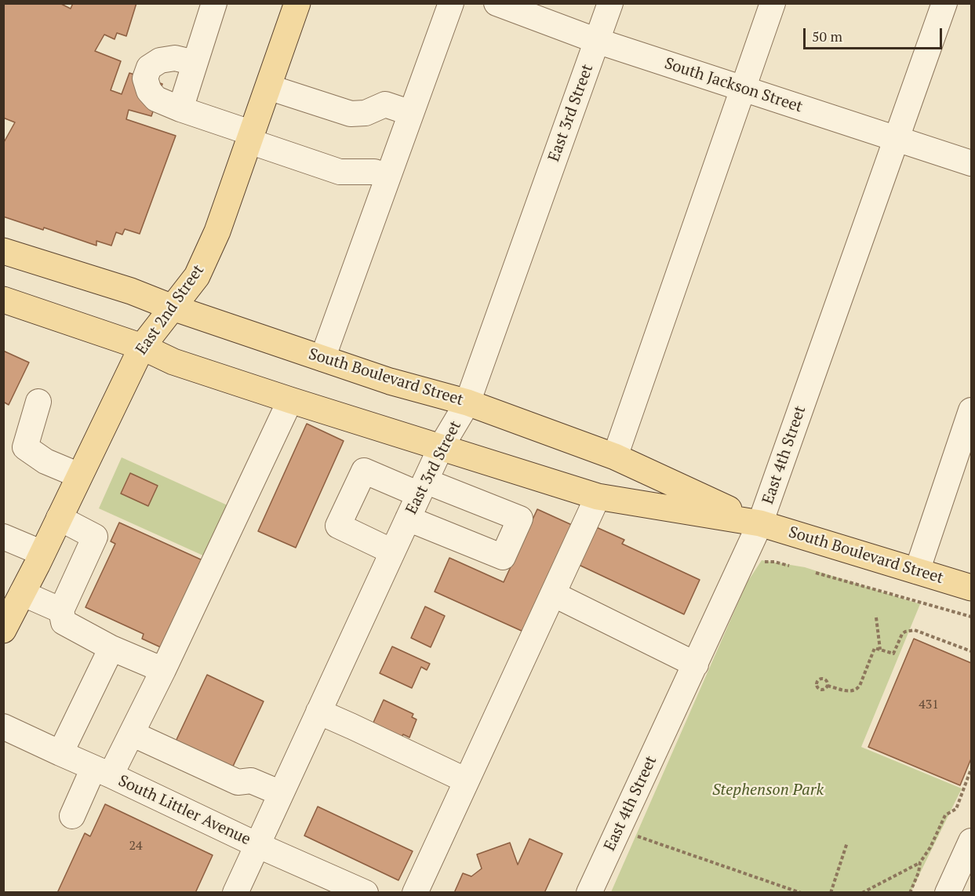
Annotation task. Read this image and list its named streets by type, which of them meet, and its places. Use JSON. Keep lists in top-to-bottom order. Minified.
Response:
{"streets":{"main road":["East 2nd Street","South Boulevard Street"],"street":["South Jackson Street","East 3rd Street","East 4th Street","South Littler Avenue"]},"crossings":[["South Jackson Street","East 3rd Street"],["South Jackson Street","East 4th Street"],["East 3rd Street","South Boulevard Street"],["East 3rd Street","South Littler Avenue"],["East 2nd Street","South Boulevard Street"],["South Boulevard Street","East 4th Street"]],"parks":["Stephenson Park"],"house_numbers":["431","24"],"scale_bar":"50 m"}
